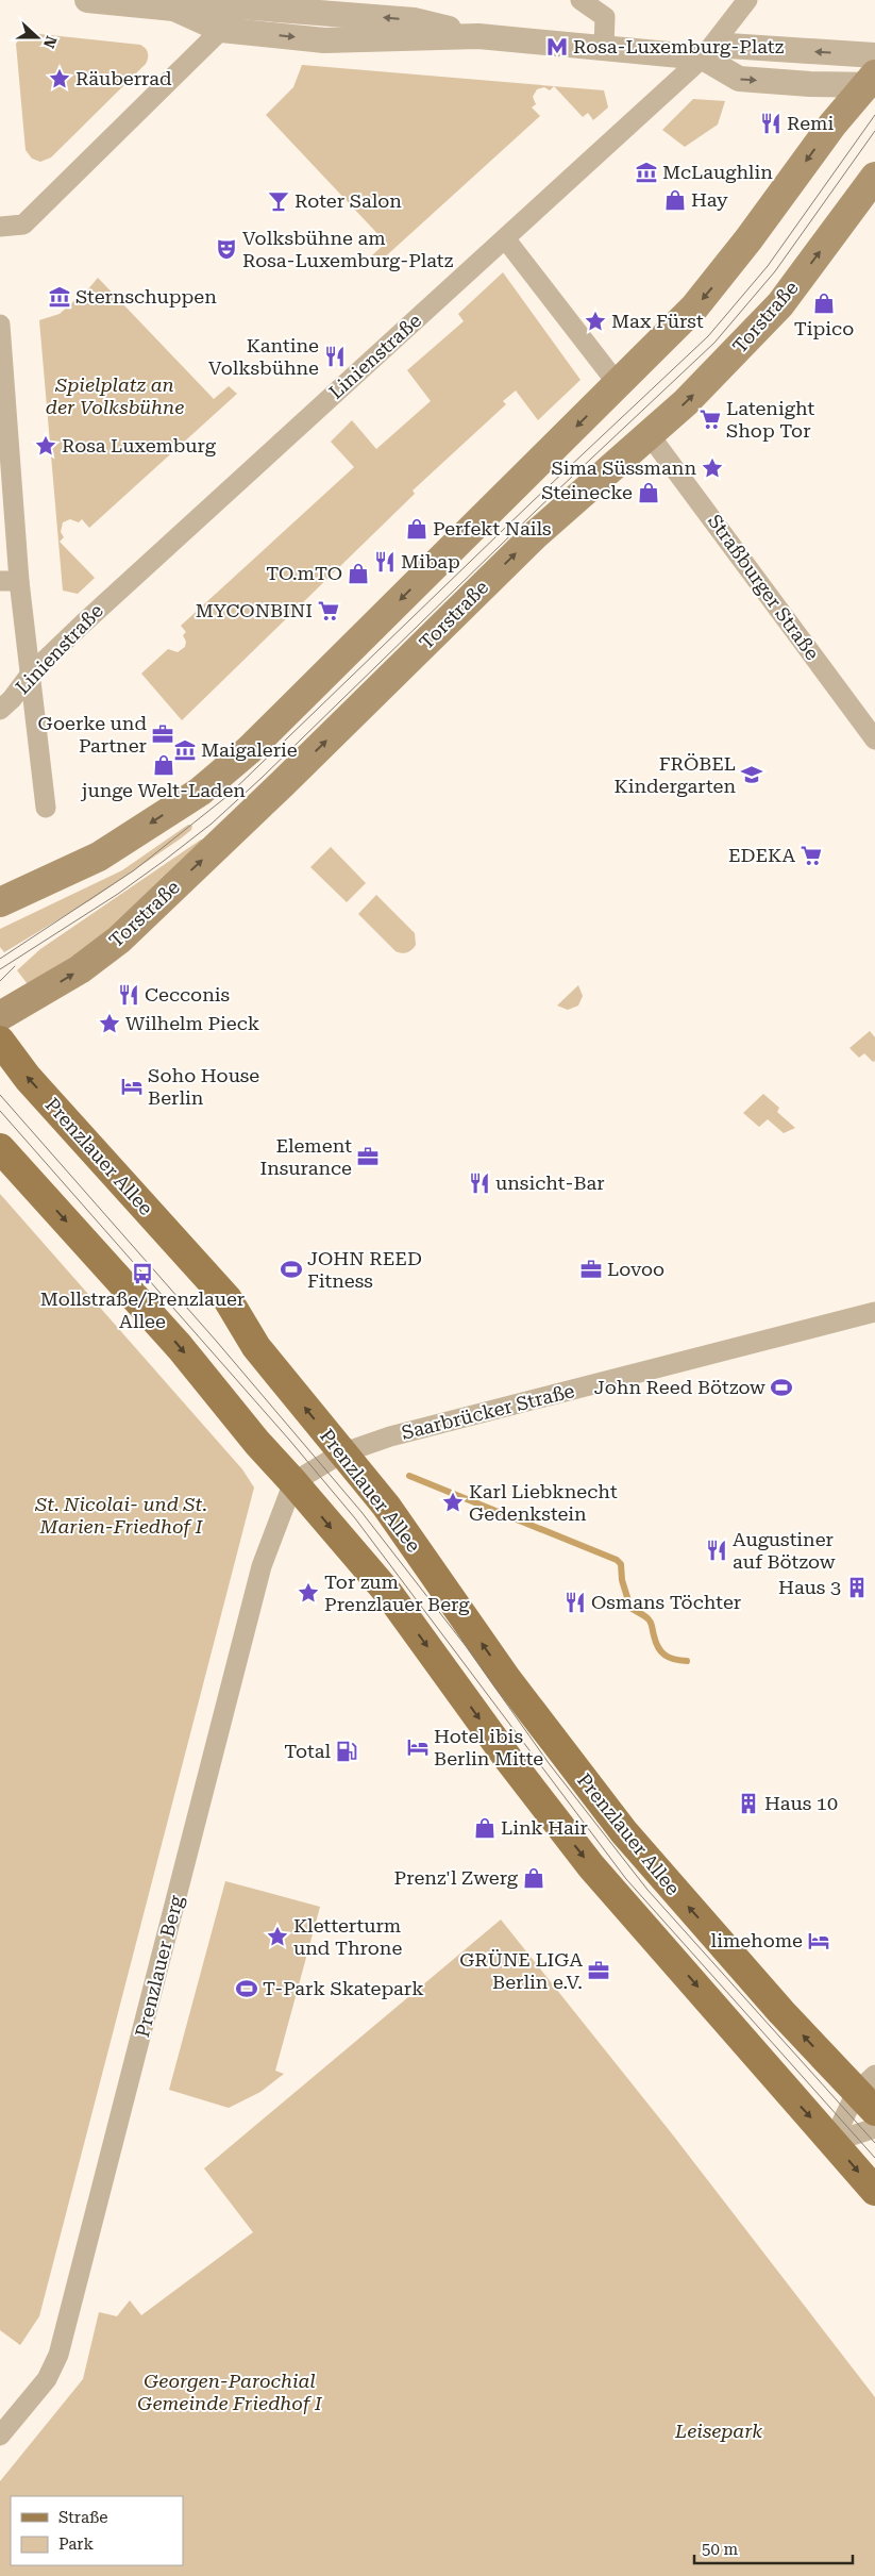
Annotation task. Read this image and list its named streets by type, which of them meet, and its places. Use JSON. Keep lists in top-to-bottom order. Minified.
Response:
{"streets":{"main road":["Torstraße","Prenzlauer Allee"],"street":["Linienstraße","Straßburger Straße","Saarbrücker Straße","Prenzlauer Berg"]},"crossings":[["Torstraße","Straßburger Straße"],["Prenzlauer Allee","Saarbrücker Straße"],["Saarbrücker Straße","Prenzlauer Berg"]],"parks":["Spielplatz an der Volksbühne","St. Nicolai- und St. Marien-Friedhof I","Georgen-Parochial Gemeinde Friedhof I","Leisepark"],"places":{"metro station":["Rosa-Luxemburg-Platz"],"place":["Räuberrad","Max Fürst","Rosa Luxemburg","Sima Süssmann","Wilhelm Pieck","Karl Liebknecht Gedenkstein","Tor zum Prenzlauer Berg","Kletterturm und Throne"],"restaurant":["Remi","Kantine Volksbühne","Mibap","Cecconis","unsicht-Bar","Augustiner auf Bötzow","Osmans Töchter"],"museum":["McLaughlin","Sternschuppen","Maigalerie"],"shop":["Hay","Tipico","Steinecke","Perfekt Nails","TO.mTO","junge Welt-Laden","Link Hair","Prenz'l Zwerg"],"bar":["Roter Salon"],"theatre":["Volksbühne am Rosa-Luxemburg-Platz"],"supermarket":["Latenight Shop Tor","MYCONBINI","EDEKA"],"office":["Goerke und Partner","Element Insurance","Lovoo","GRÜNE LIGA Berlin e.V."],"school or university":["FRÖBEL Kindergarten"],"hotel":["Soho House Berlin","Hotel ibis Berlin Mitte","limehome"],"sports":["JOHN REED Fitness","John Reed Bötzow","T-Park Skatepark"],"bus stop":["Mollstraße/Prenzlauer Allee"],"building":["Haus 3","Haus 10"],"fuel station":["Total"]},"legend":["Straße","Park"],"scale_bar":"50 m","north":"right"}
